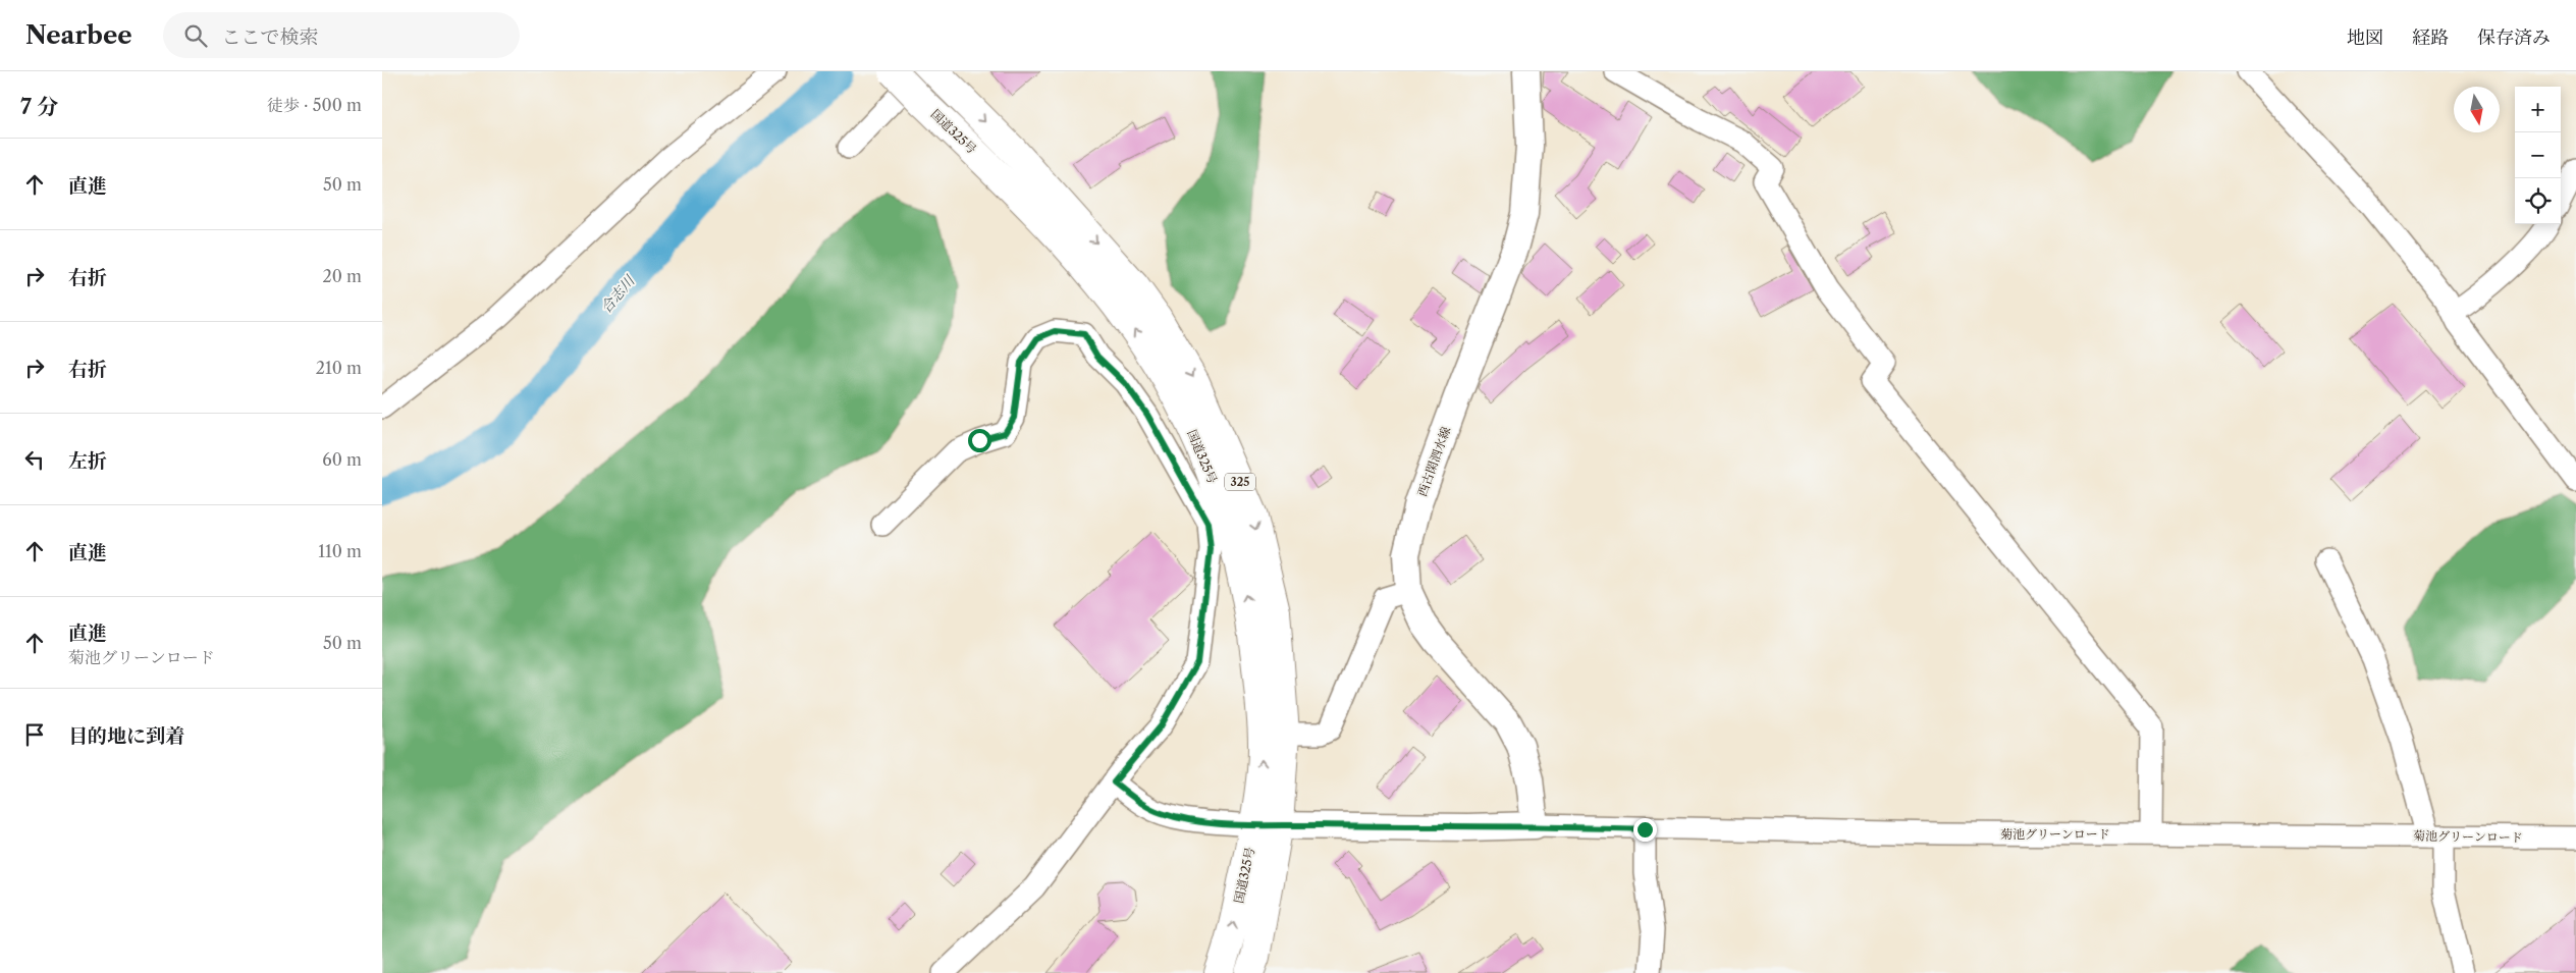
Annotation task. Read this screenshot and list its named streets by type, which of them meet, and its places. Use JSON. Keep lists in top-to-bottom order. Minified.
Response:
{"streets":{"highway":["国道325号","325"],"main road":["西古閑泗水線"],"street":["菊池グリーンロード"]},"crossings":[["西古閑泗水線","菊池グリーンロード"]],"water":["合志川"],"north":"bottom","page":{"header":"Nearbee","search":"ここで検索","nav":["地図","経路","保存済み"],"heading":["7 分","徒歩 · 500 m"],"map_buttons":["+","−"],"list":[["直進","50 m"],["右折","20 m"],["右折","210 m"],["左折","60 m"],["直進","110 m"],["直進","菊池グリーンロード","50 m"],"目的地に到着"]}}
